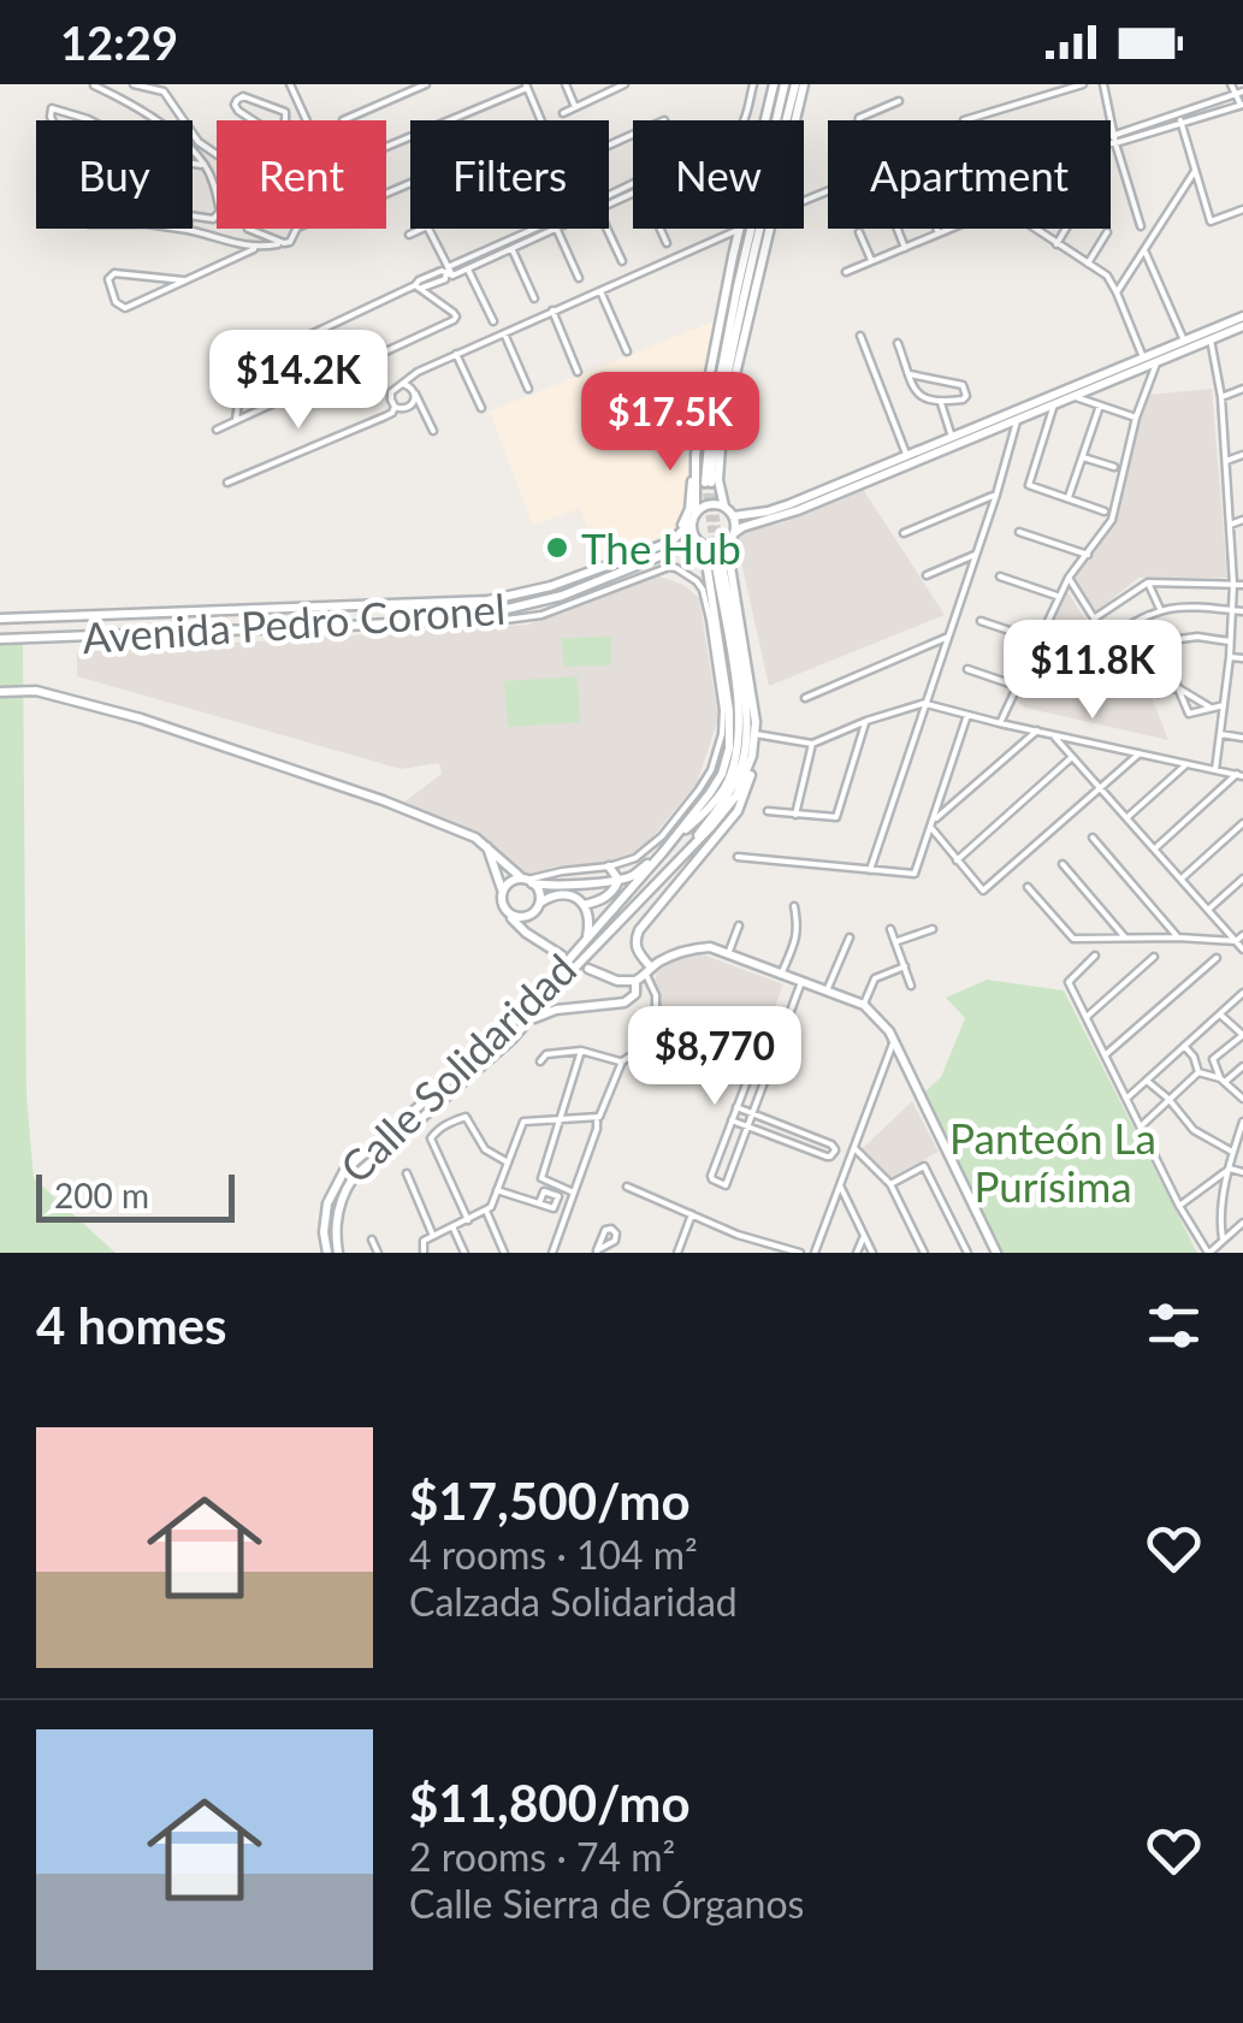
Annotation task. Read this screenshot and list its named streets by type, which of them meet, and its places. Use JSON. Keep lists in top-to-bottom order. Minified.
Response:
{"streets":{"main road":["Avenida Pedro Coronel","Calle Solidaridad"]},"parks":["Panteón La Purísima"],"places":["The Hub"],"scale_bar":"200 m","page":{"status":"12:29","chip":["Buy","Rent","Filters","New","Apartment"],"price":["$14.2K","$17.5K","$11.8K","$8,770"],"scale":"200 m","heading":"4 homes","list":[{"name":"$17,500/mo","note":"4 rooms · 104 m² · Calzada Solidaridad"},{"name":"$11,800/mo","note":"2 rooms · 74 m² · Calle Sierra de Órganos"}]}}
